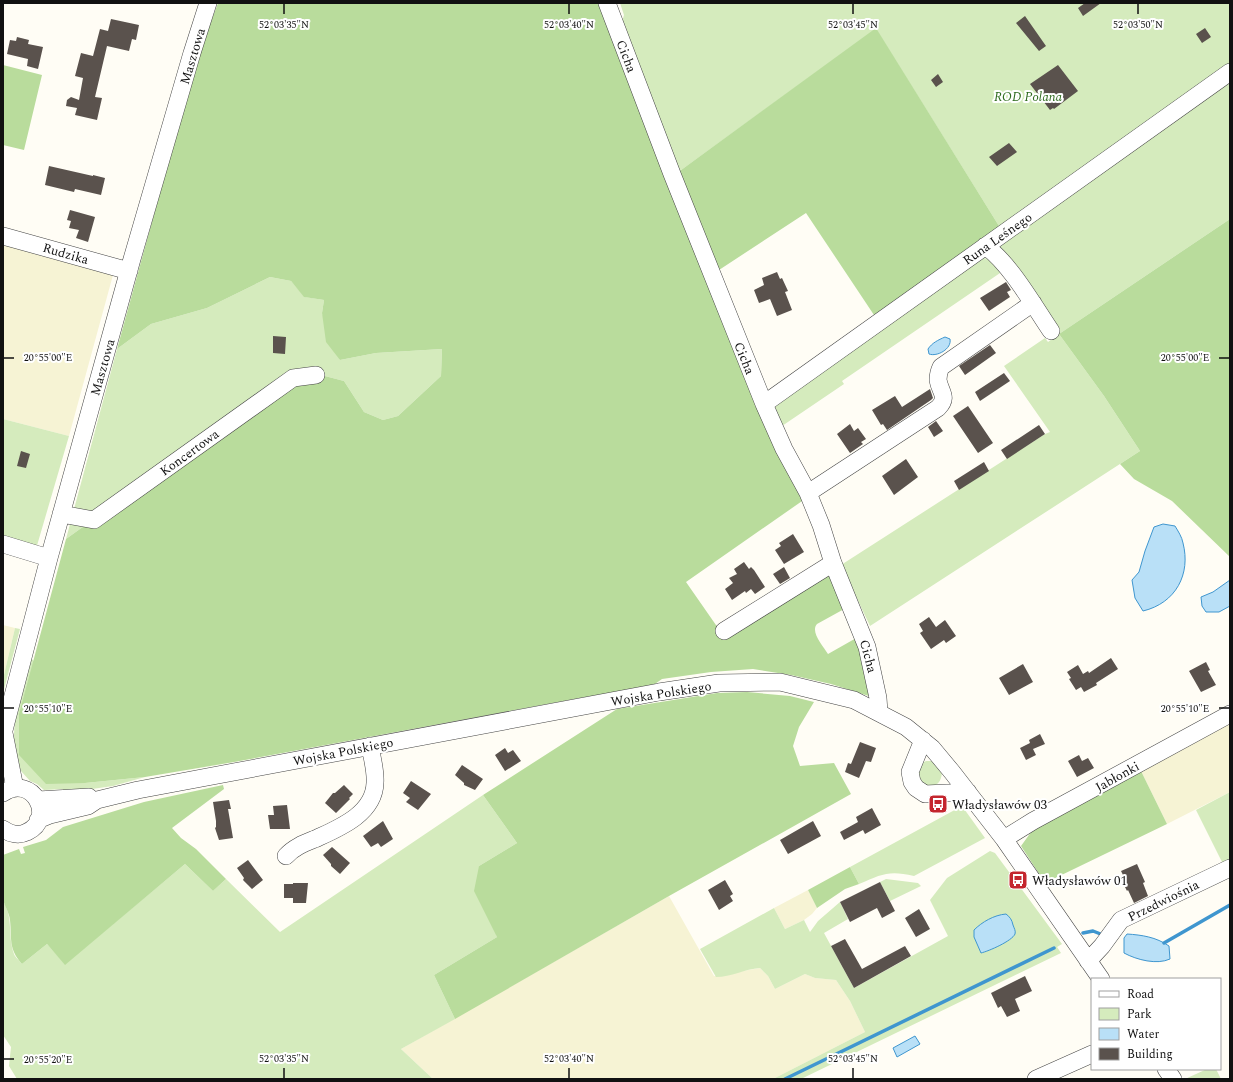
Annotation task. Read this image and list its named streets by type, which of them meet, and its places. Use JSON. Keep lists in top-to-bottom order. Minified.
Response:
{"streets":{"street":["Masztowa","Cicha","Runa Leśnego","Rudzika","Koncertowa","Wojska Polskiego","Jabłonki","Przedwiośnia"]},"crossings":[["Masztowa","Rudzika"],["Masztowa","Koncertowa"],["Cicha","Runa Leśnego"],["Cicha","Wojska Polskiego"],["Wojska Polskiego","Jabłonki"],["Wojska Polskiego","Przedwiośnia"]],"parks":["ROD Polana"],"places":{"bus stop":["Władysławów 03","Władysławów 01"]},"legend":["Road","Park","Water","Building"],"coordinates":["52°03'35\"N","52°03'40\"N","52°03'45\"N","52°03'50\"N","20°55'00\"E","20°55'10\"E","20°55'20\"E"]}
